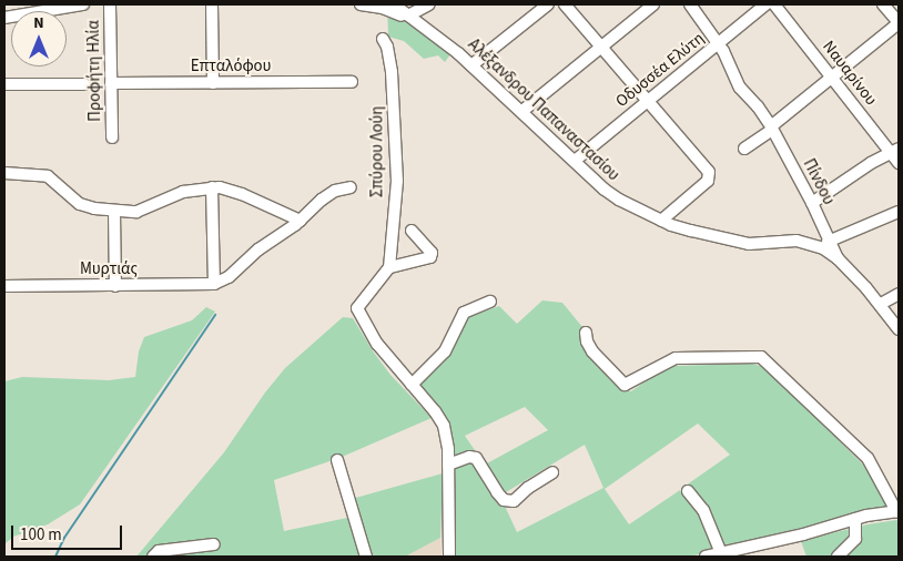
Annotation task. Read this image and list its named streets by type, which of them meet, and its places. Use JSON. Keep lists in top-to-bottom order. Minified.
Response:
{"streets":{"street":["Επταλόφου","Οδυσσέα Ελύτη","Προφήτη Ηλία","Ναυαρίνου","Αλέξανδρου Παπαναστασίου","Σπύρου Λούη","Πίνδου","Μυρτιάς"]},"crossings":[["Επταλόφου","Προφήτη Ηλία"],["Οδυσσέα Ελύτη","Αλέξανδρου Παπαναστασίου"],["Οδυσσέα Ελύτη","Πίνδου"],["Αλέξανδρου Παπαναστασίου","Πίνδου"],["Σπύρου Λούη","Μυρτιάς"]],"scale_bar":"100 m","north":"top"}
